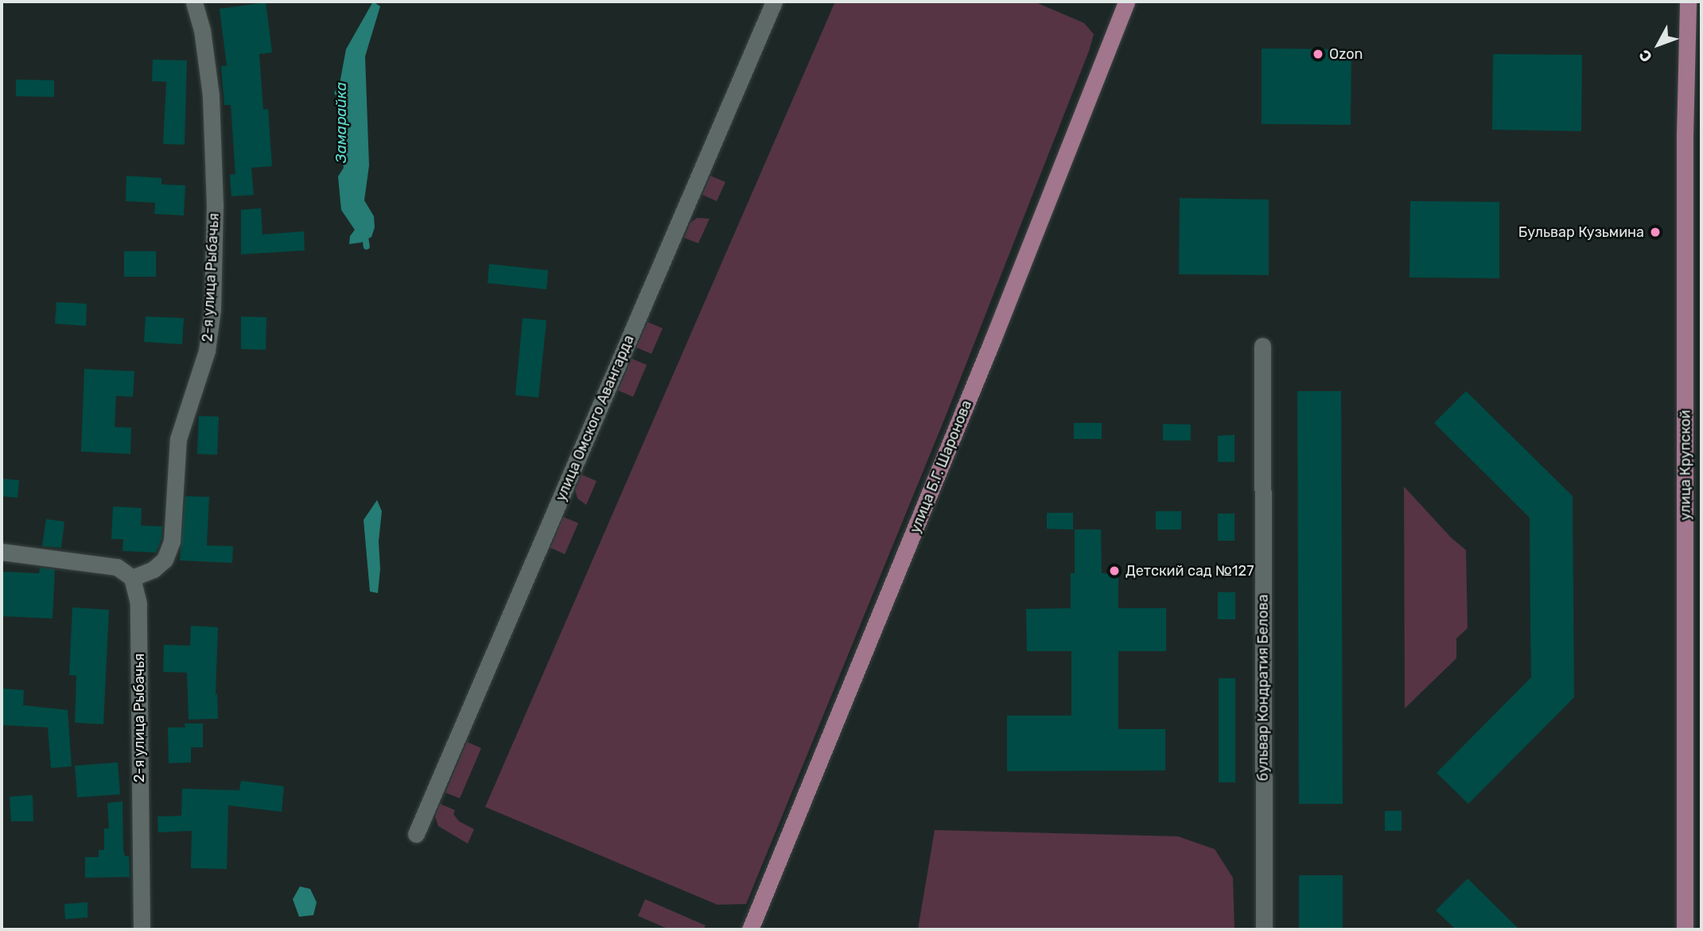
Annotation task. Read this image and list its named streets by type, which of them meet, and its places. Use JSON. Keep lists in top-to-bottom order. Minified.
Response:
{"streets":{"main road":["улица Крупской","улица Б.Г. Шаронова"],"street":["2-я улица Рыбачья","улица Омского Авангарда","бульвар Кондратия Белова"]},"water":["Замарайка"],"places":["Ozon","Бульвар Кузьмина","Детский сад №127"],"north":"bottom left"}
